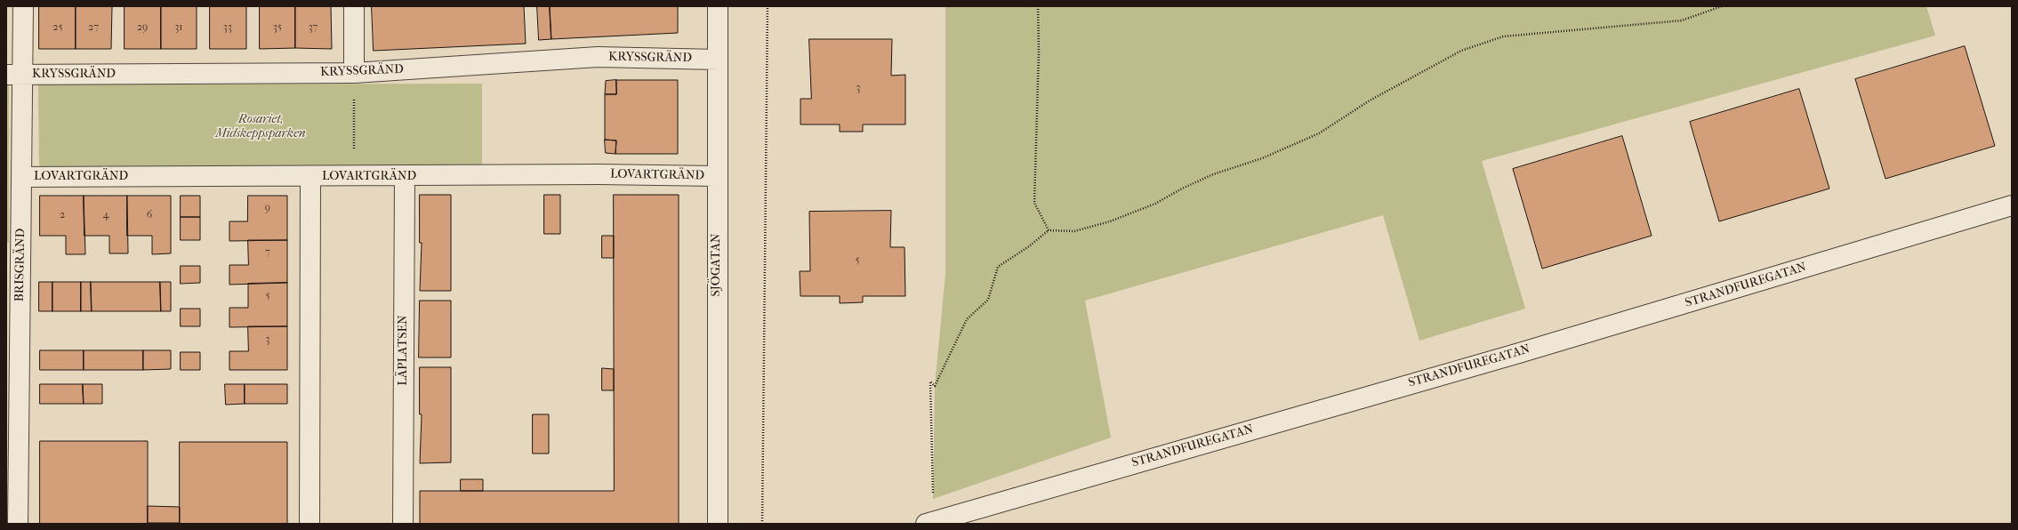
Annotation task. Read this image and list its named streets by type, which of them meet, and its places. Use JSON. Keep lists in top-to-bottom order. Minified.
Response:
{"streets":{"street":["KRYSSGRÄND","LOVARTGRÄND","BRISGRÄND","SJÖGATAN","STRANDFUREGATAN","LÄPLATSEN"]},"crossings":[["KRYSSGRÄND","BRISGRÄND"],["KRYSSGRÄND","SJÖGATAN"],["LOVARTGRÄND","BRISGRÄND"],["LOVARTGRÄND","SJÖGATAN"],["LOVARTGRÄND","LÄPLATSEN"]],"parks":["Rosariet, Midskeppsparken"],"house_numbers":["25","27","29","31","33","35","37","3","9","2","4","6","7","5","5","3"]}
